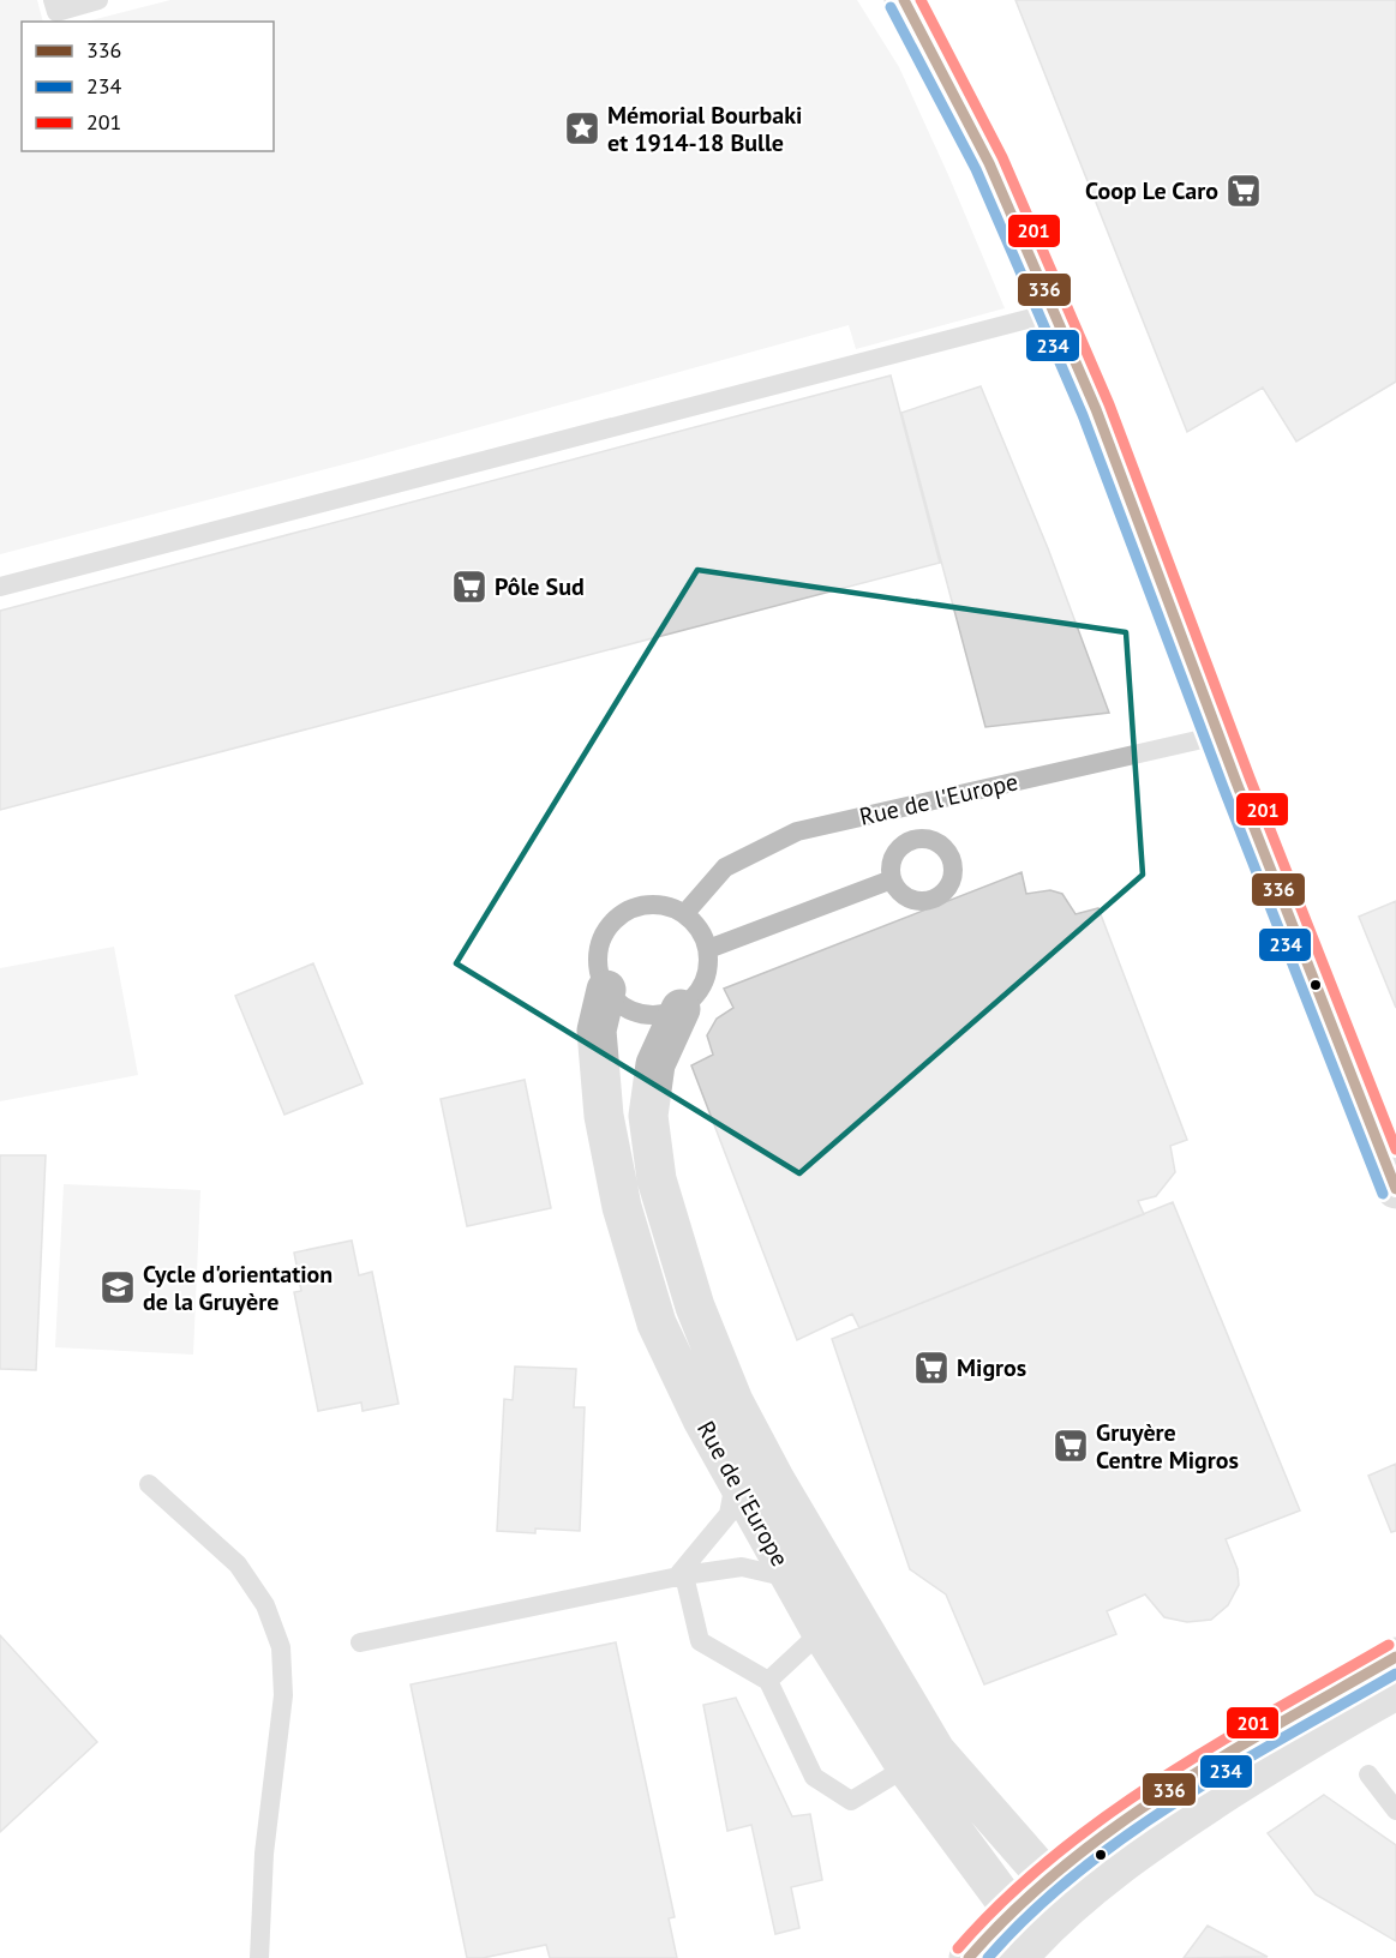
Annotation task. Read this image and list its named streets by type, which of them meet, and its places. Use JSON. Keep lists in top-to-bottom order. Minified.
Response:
{"streets":{"street":["Rue de l'Europe"]},"places":{"place":["Mémorial Bourbaki et 1914-18 Bulle"],"supermarket":["Coop Le Caro","Pôle Sud","Migros","Gruyère Centre Migros"],"school or university":["Cycle d'orientation de la Gruyère"]},"lines":["transit line 336","transit line 201","transit line 234"],"legend":["336","234","201"]}
